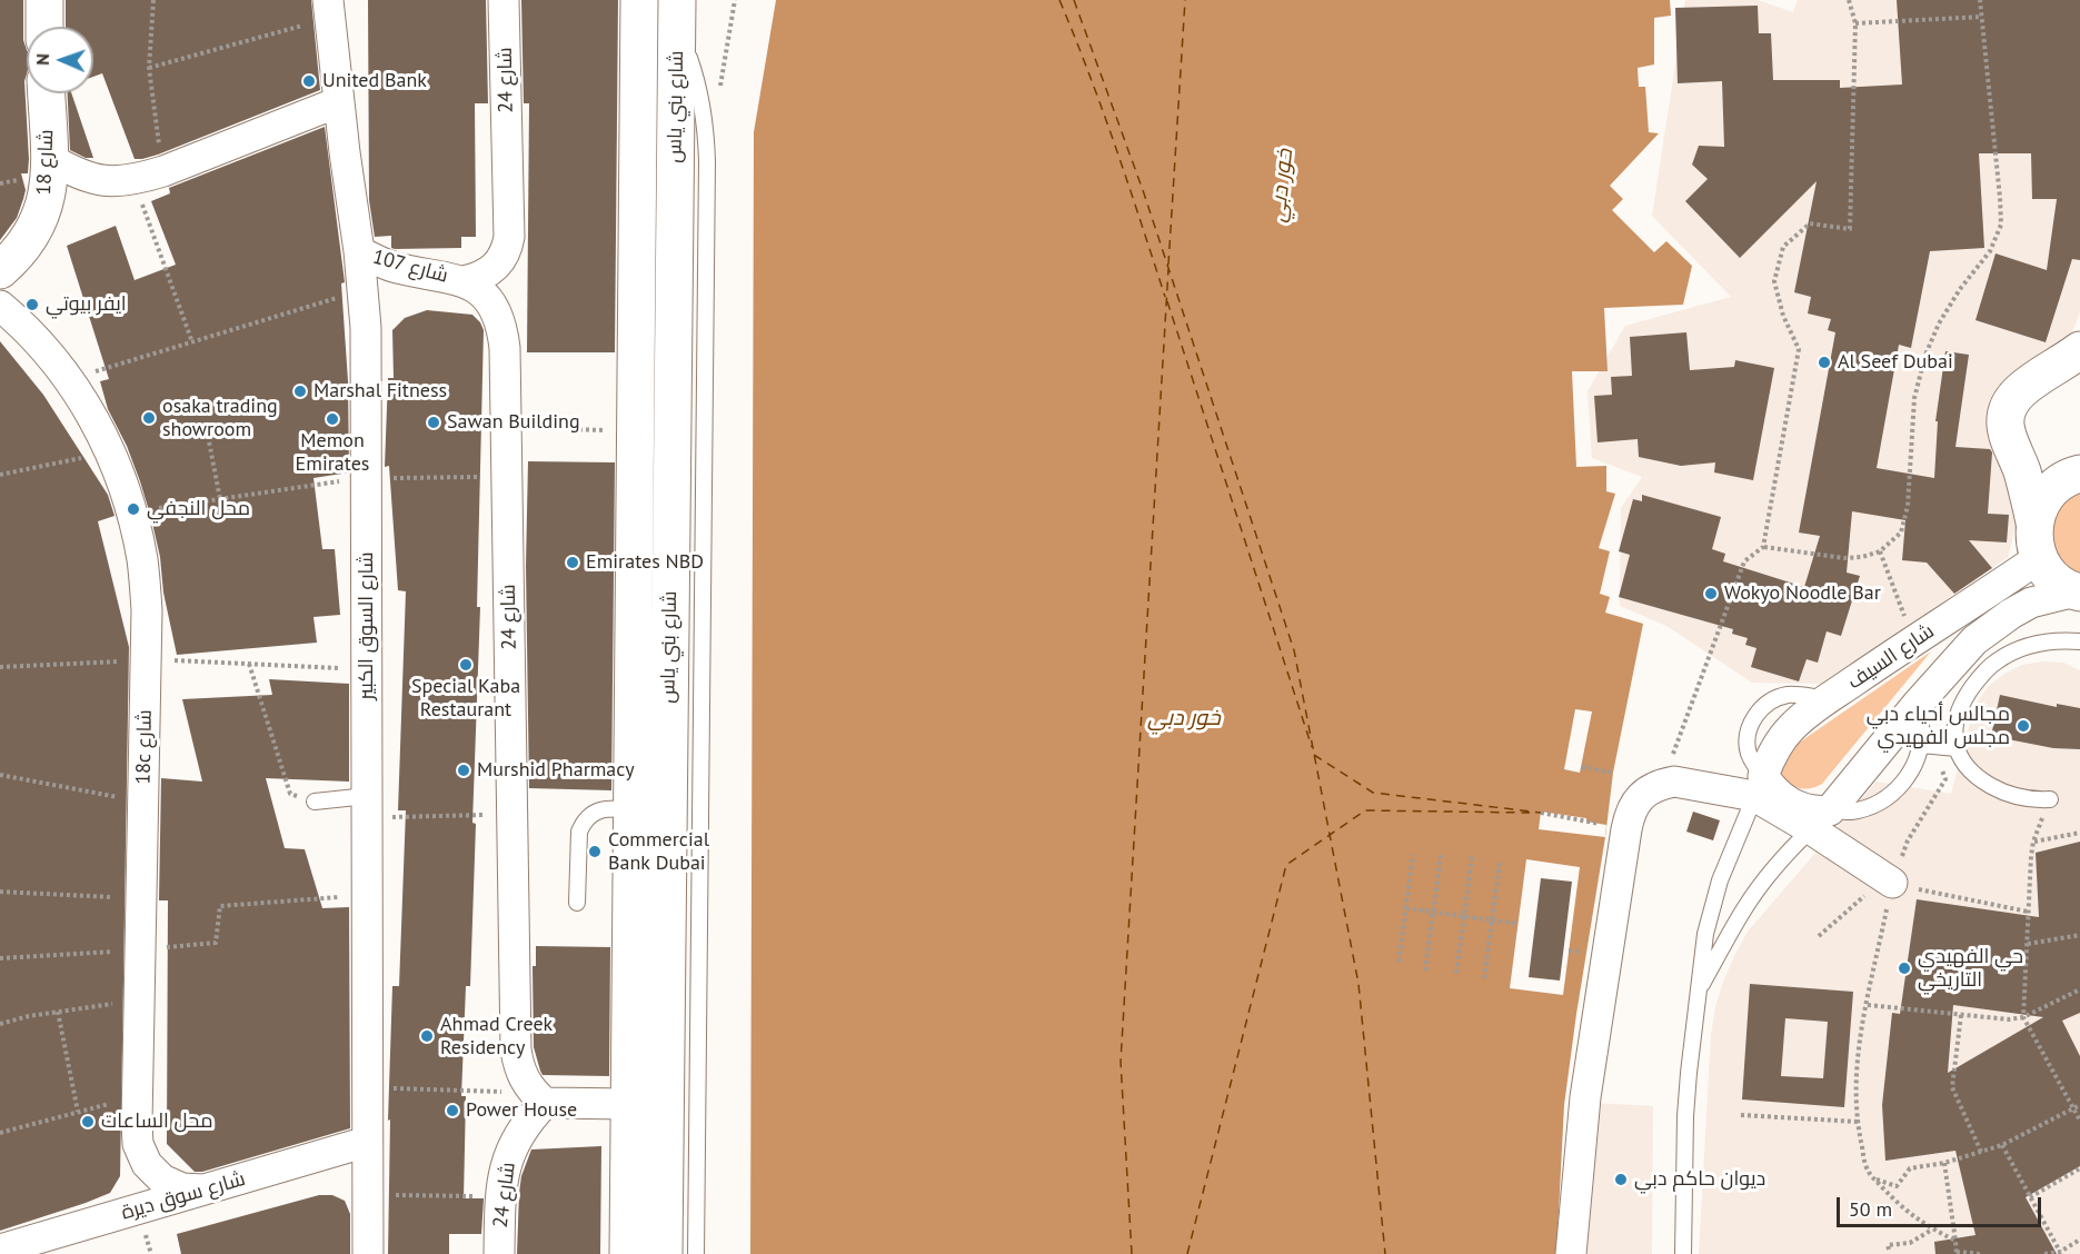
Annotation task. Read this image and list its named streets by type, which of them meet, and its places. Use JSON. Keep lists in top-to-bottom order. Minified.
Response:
{"streets":{"main road":["شارع بني ياس","شارع 18"],"street":["شارع 24","شارع 107","شارع السوق الكبير","شارع السيف","18c شارع","شارع سوق ديرة"]},"crossings":[["شارع 24","شارع 107"],["شارع 107","شارع السوق الكبير"],["شارع السوق الكبير","شارع سوق ديرة"],["18c شارع","شارع سوق ديرة"]],"water":["خور دبي"],"places":["United Bank","ايفر بيوتي","Al Seef Dubai","Marshal Fitness","osaka trading showroom","Memon Emirates","Sawan Building","محل النجفي","Emirates NBD","Wokyo Noodle Bar","Special Kaba Restaurant","مجالس أحياء دبي مجلس الفهيدي","Murshid Pharmacy","Commercial Bank Dubai","حي الفهيدي التاريخي","Ahmad Creek Residency","Power House","محل الساعات","ديوان حاكم دبي"],"scale_bar":"50 m","north":"left"}
